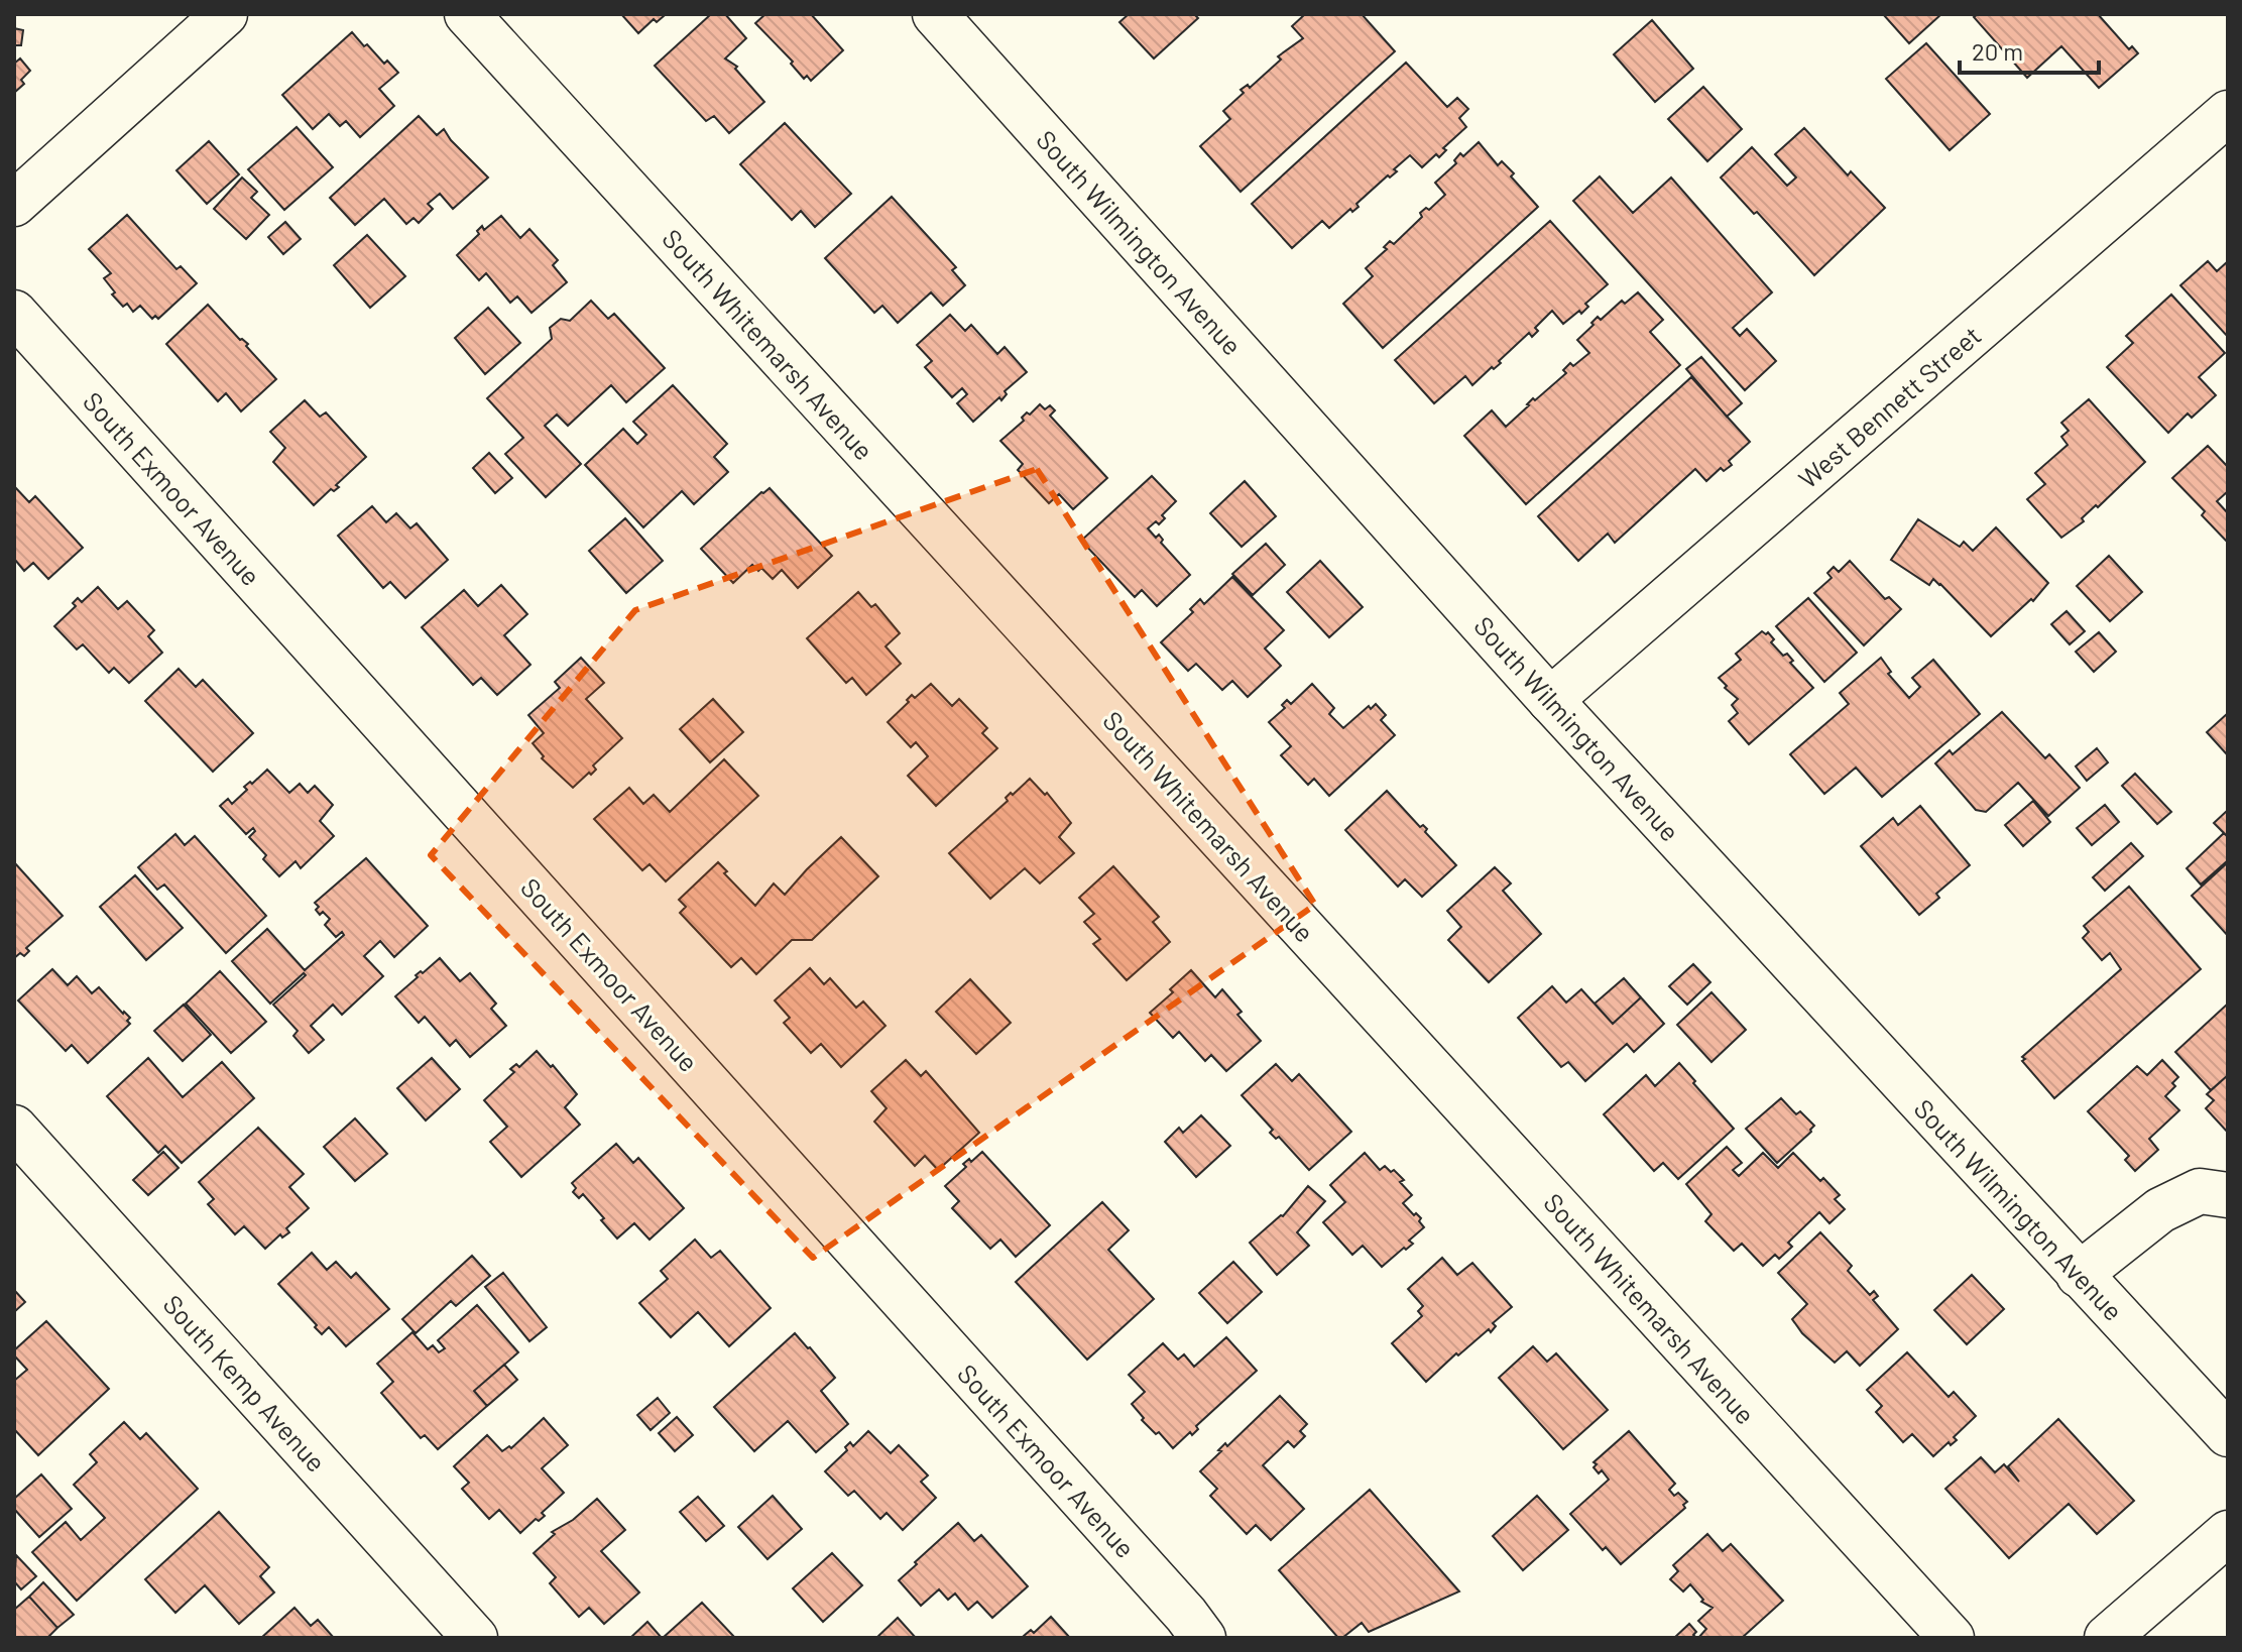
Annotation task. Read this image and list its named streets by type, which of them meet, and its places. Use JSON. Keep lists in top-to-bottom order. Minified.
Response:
{"streets":{"street":["South Wilmington Avenue","South Whitemarsh Avenue","West Bennett Street","South Exmoor Avenue","South Kemp Avenue"]},"crossings":[["South Wilmington Avenue","West Bennett Street"]],"scale_bar":"20 m"}
